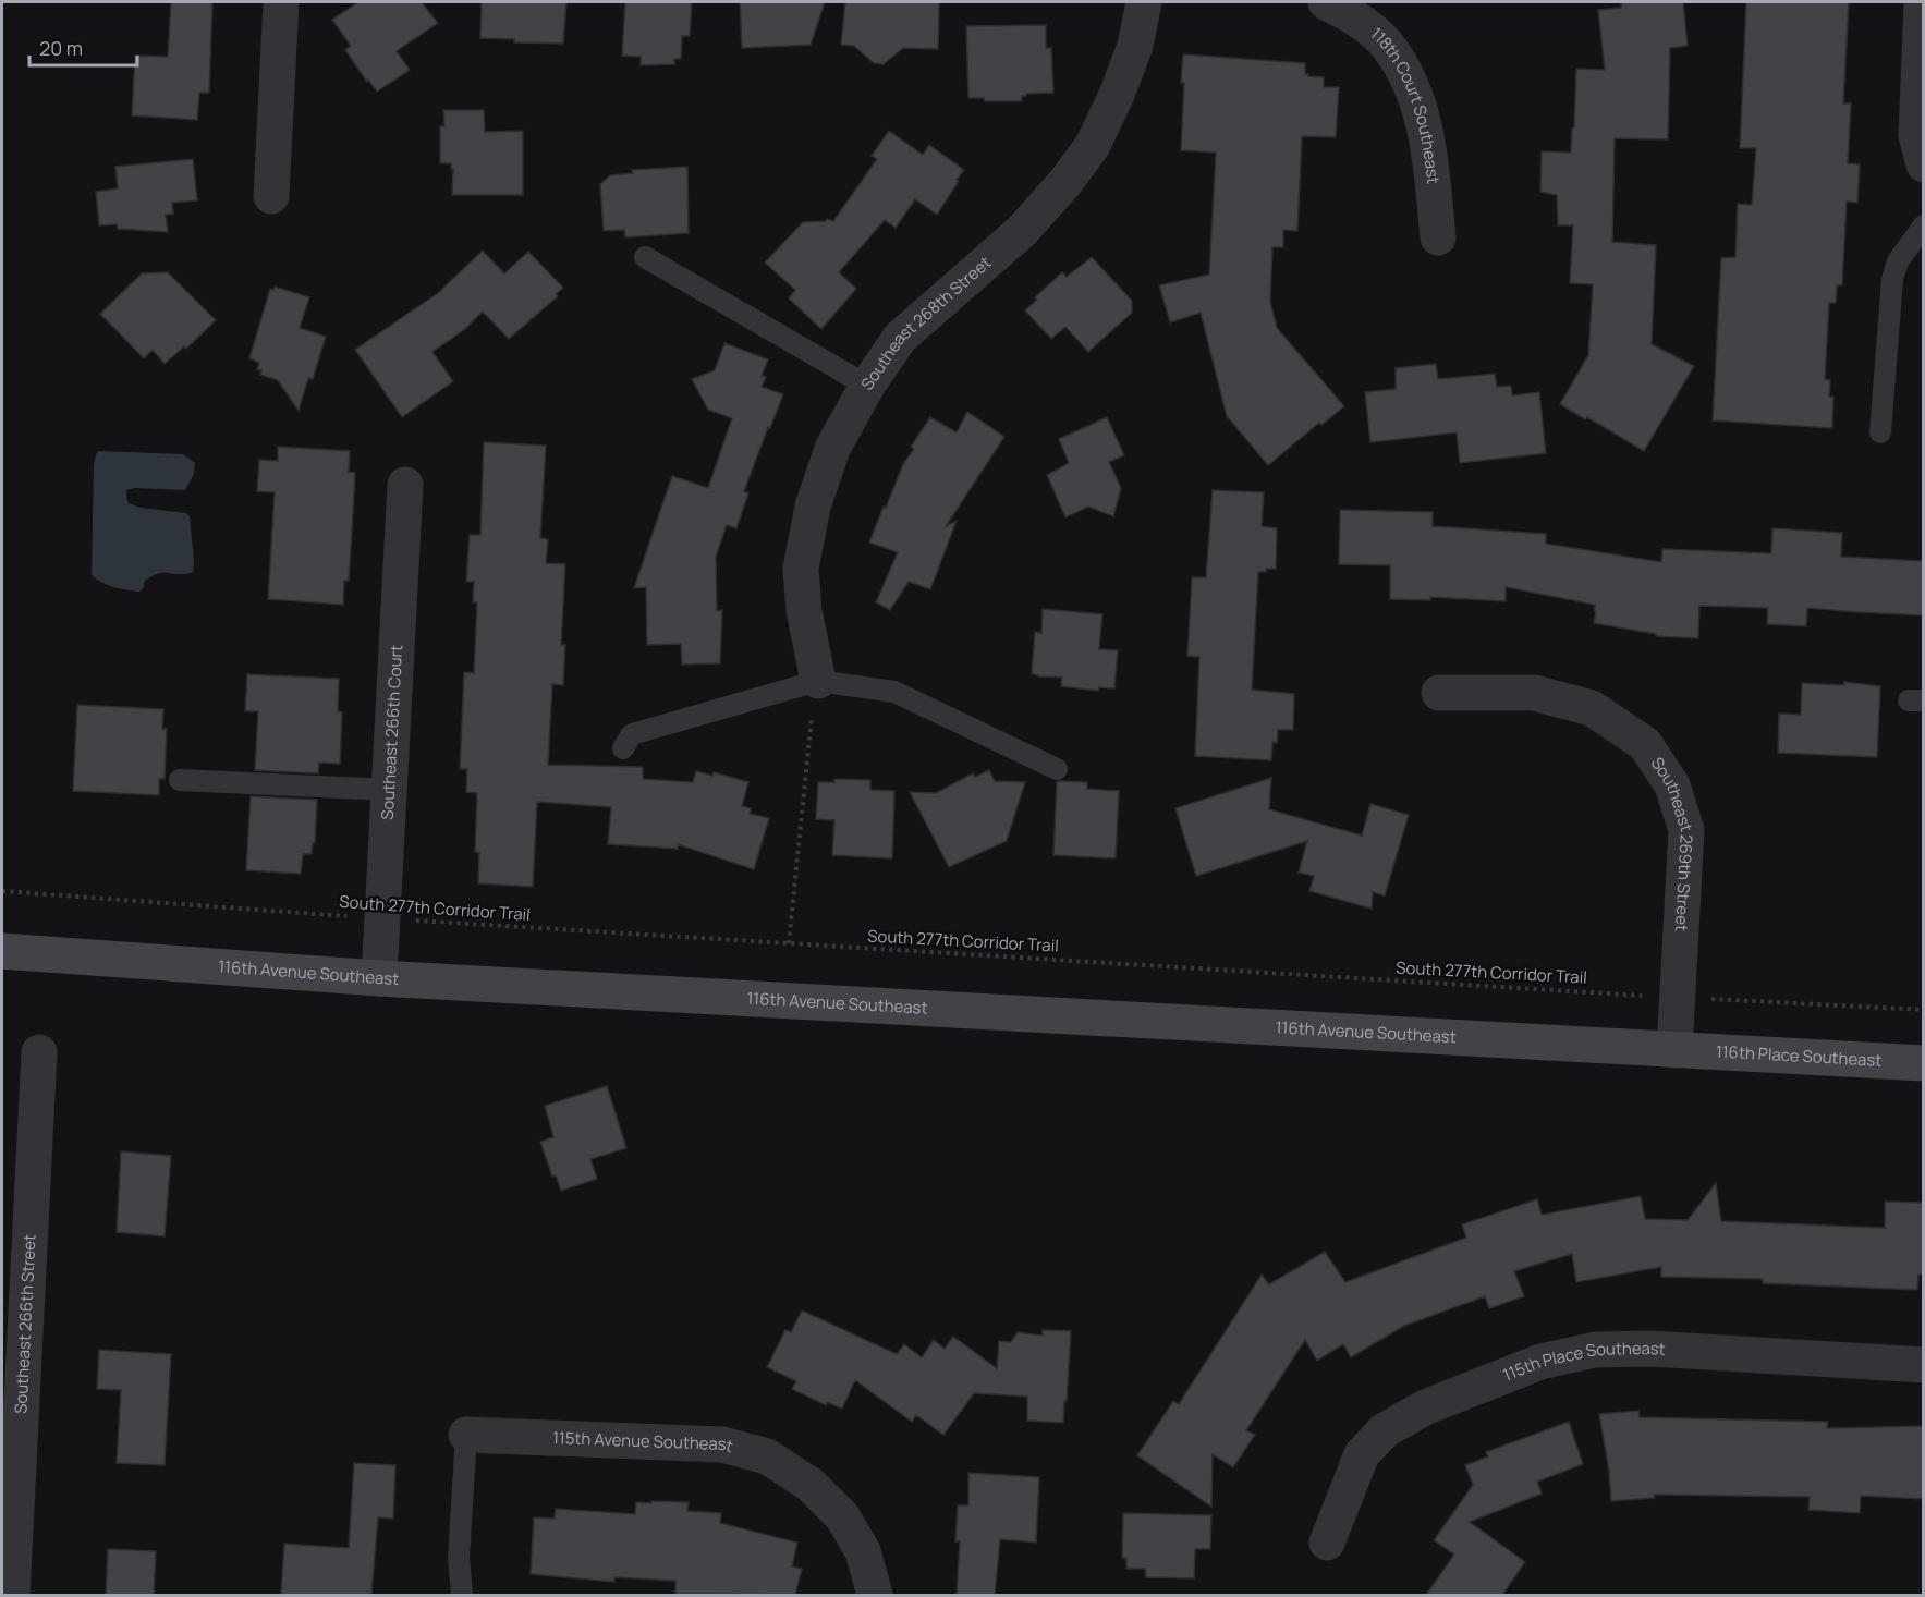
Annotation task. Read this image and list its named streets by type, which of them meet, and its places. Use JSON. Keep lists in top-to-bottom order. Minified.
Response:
{"streets":{"main road":["116th Avenue Southeast","116th Place Southeast"],"street":["118th Court Southeast","Southeast 268th Street","Southeast 266th Court","Southeast 269th Street","Southeast 266th Street","115th Place Southeast","115th Avenue Southeast"],"path":["South 277th Corridor Trail"]},"crossings":[["Southeast 266th Court","South 277th Corridor Trail"],["Southeast 266th Court","116th Avenue Southeast"],["Southeast 269th Street","South 277th Corridor Trail"],["Southeast 269th Street","116th Avenue Southeast"],["Southeast 269th Street","116th Place Southeast"],["116th Avenue Southeast","116th Place Southeast"]],"scale_bar":"20 m"}
